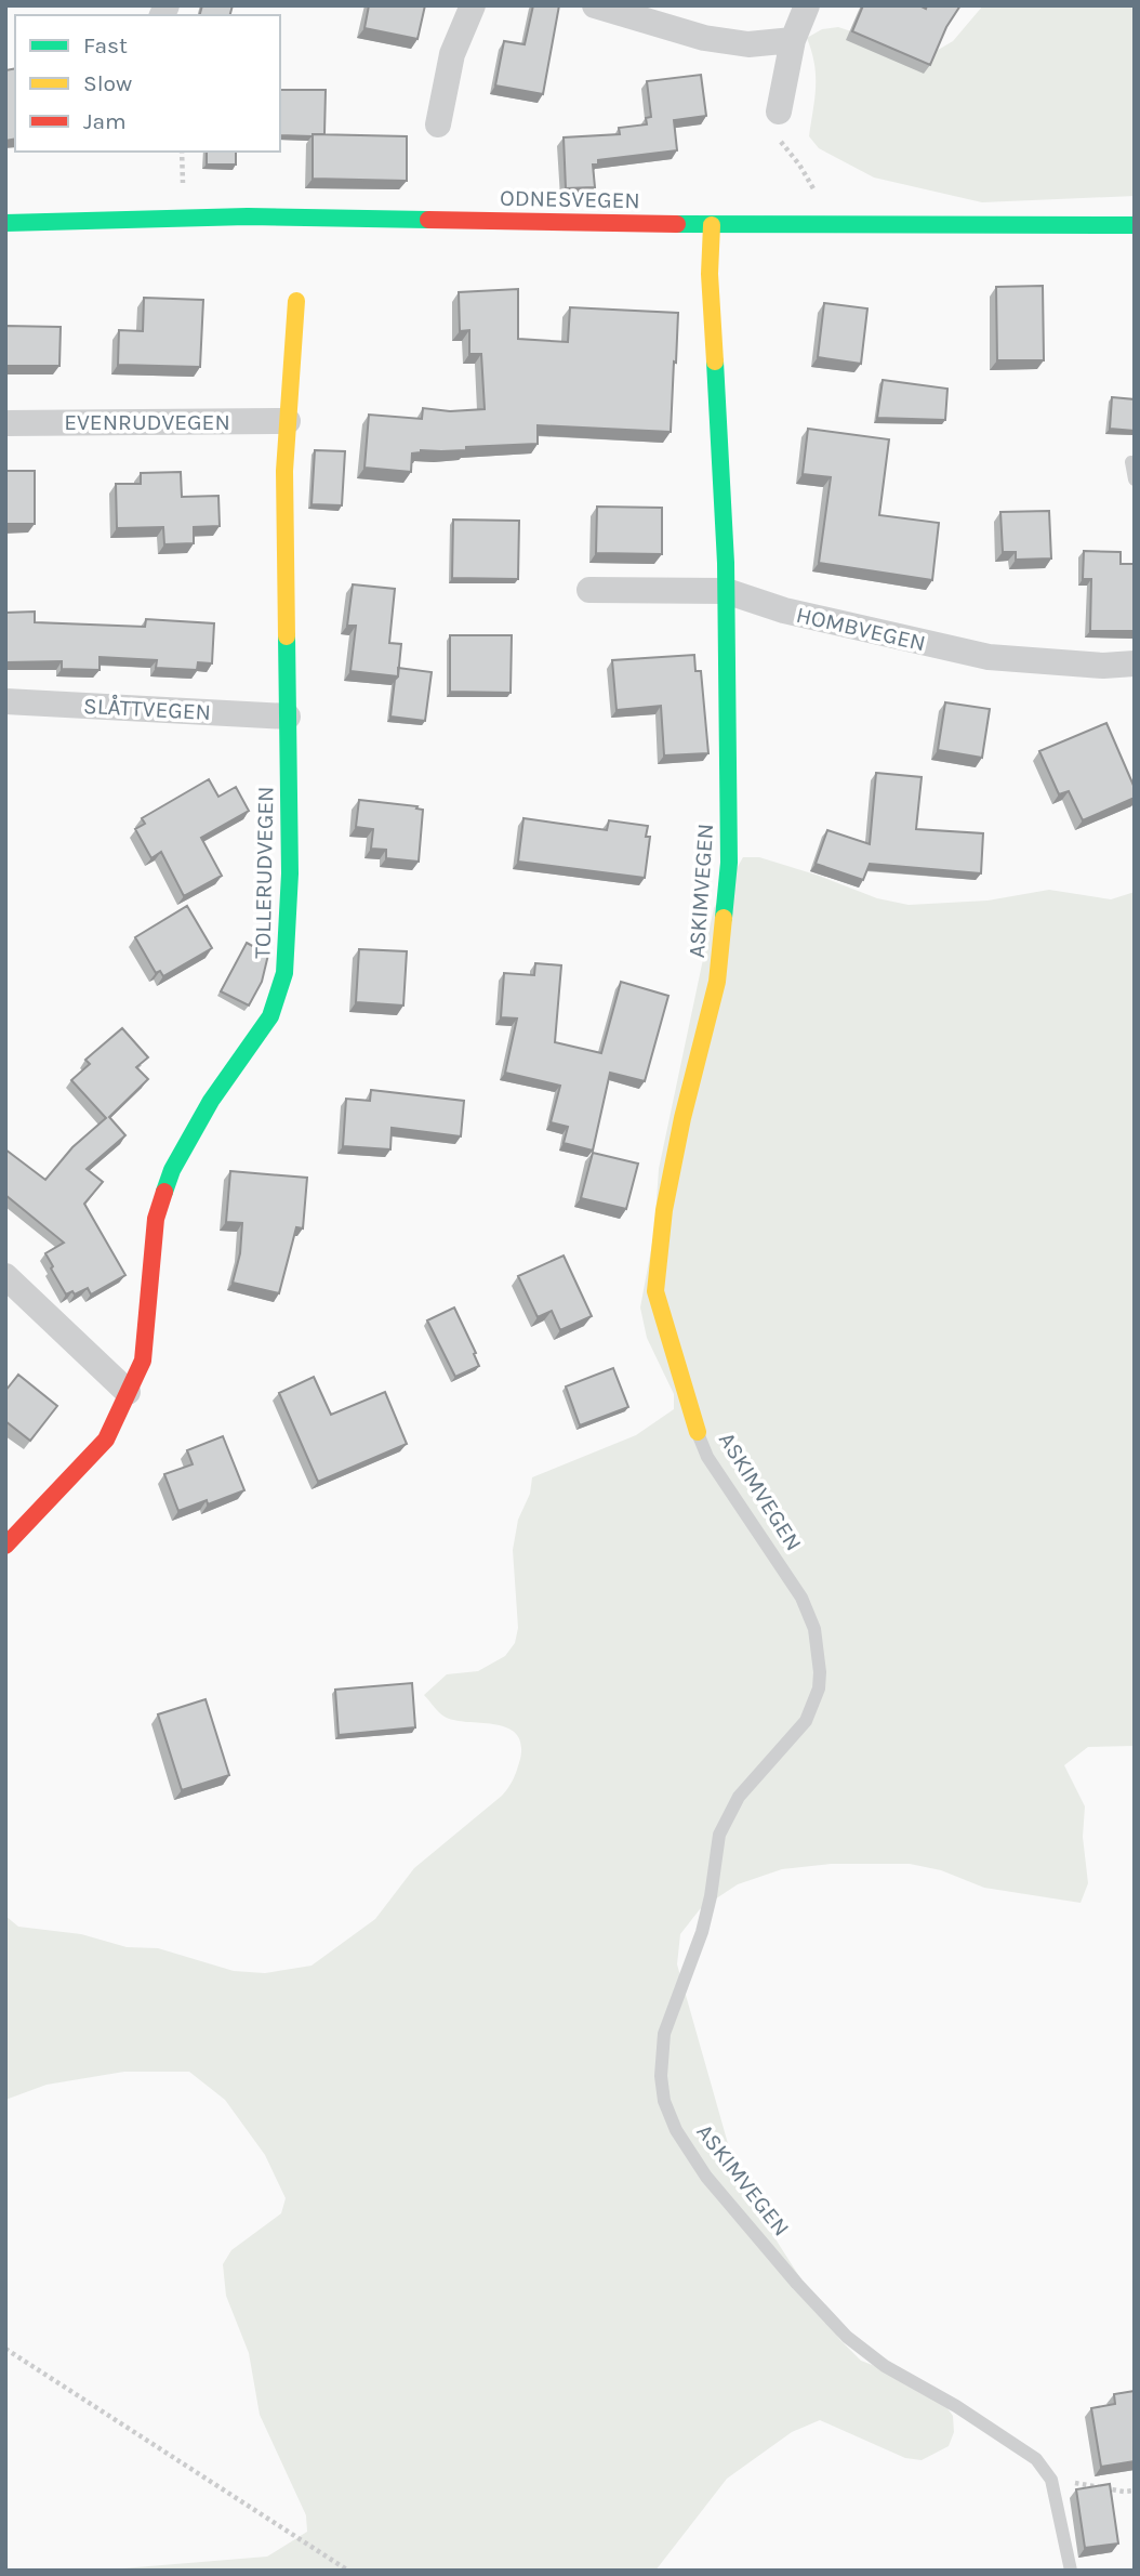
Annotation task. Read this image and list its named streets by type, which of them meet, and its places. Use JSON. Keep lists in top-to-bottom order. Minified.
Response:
{"streets":{"street":["ODNESVEGEN","EVENRUDVEGEN","HOMBVEGEN","SLÅTTVEGEN","TOLLERUDVEGEN","ASKIMVEGEN"]},"crossings":[["ODNESVEGEN","ASKIMVEGEN"],["EVENRUDVEGEN","TOLLERUDVEGEN"],["HOMBVEGEN","ASKIMVEGEN"],["SLÅTTVEGEN","TOLLERUDVEGEN"]],"legend":["Fast","Slow","Jam"]}
